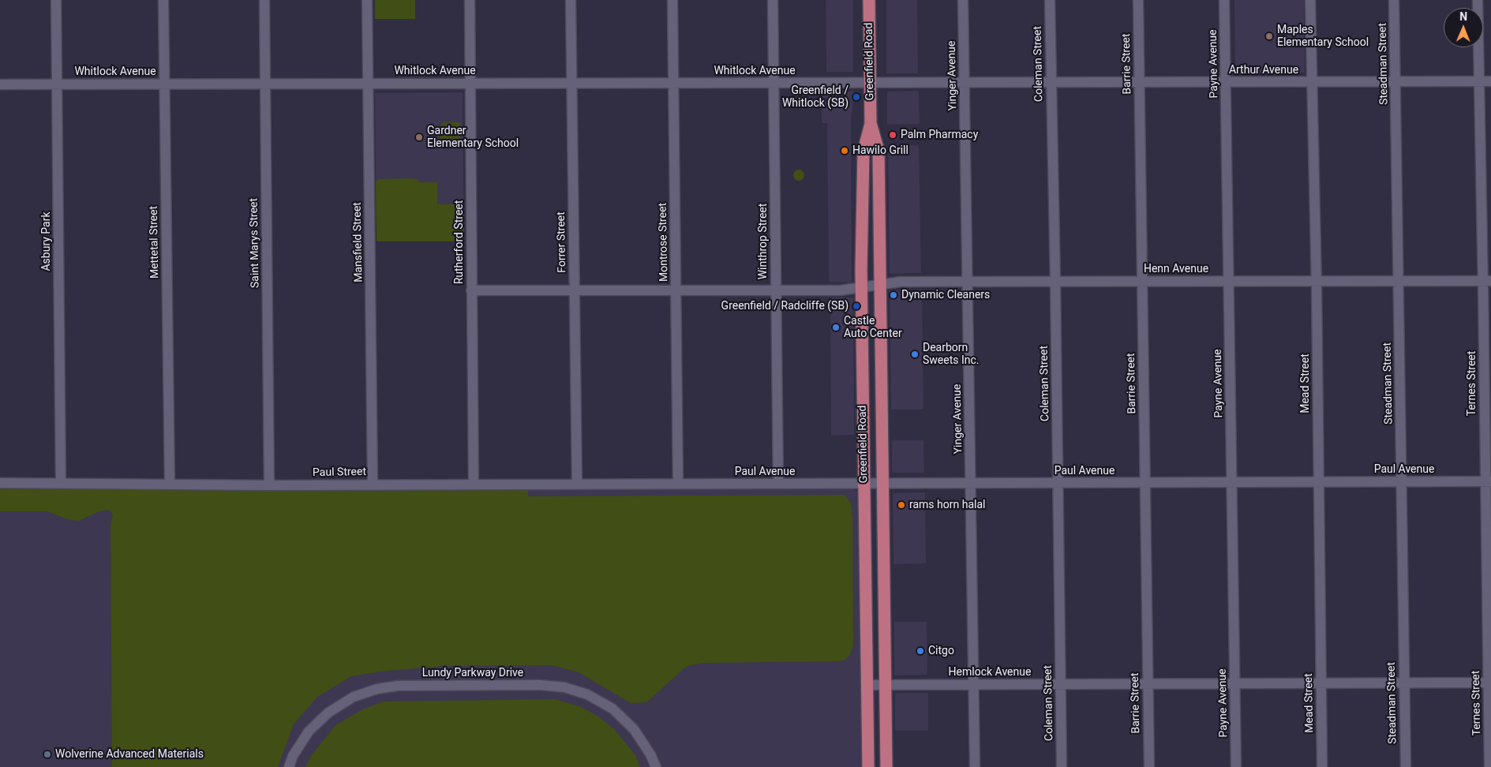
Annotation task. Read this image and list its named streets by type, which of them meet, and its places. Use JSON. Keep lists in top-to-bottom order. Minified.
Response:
{"streets":{"main road":["Greenfield Road"],"street":["Coleman Street","Barrie Street","Payne Avenue","Steadman Street","Arthur Avenue","Whitlock Avenue","Yinger Avenue","Asbury Park","Winthrop Street","Mettetal Street","Mansfield Street","Rutherford Street","Forrer Street","Montrose Street","Saint Marys Street","Henn Avenue","Mead Street","Ternes Street","Paul Avenue","Paul Street","Hemlock Avenue","Lundy Parkway Drive"]},"crossings":[["Greenfield Road","Arthur Avenue"],["Greenfield Road","Whitlock Avenue"],["Greenfield Road","Henn Avenue"],["Greenfield Road","Paul Avenue"],["Greenfield Road","Hemlock Avenue"],["Coleman Street","Arthur Avenue"],["Coleman Street","Henn Avenue"],["Coleman Street","Paul Avenue"],["Coleman Street","Hemlock Avenue"],["Barrie Street","Arthur Avenue"],["Barrie Street","Henn Avenue"],["Barrie Street","Paul Avenue"],["Barrie Street","Hemlock Avenue"],["Payne Avenue","Arthur Avenue"],["Payne Avenue","Henn Avenue"],["Payne Avenue","Paul Avenue"],["Payne Avenue","Hemlock Avenue"],["Steadman Street","Arthur Avenue"],["Steadman Street","Henn Avenue"],["Steadman Street","Paul Avenue"],["Steadman Street","Hemlock Avenue"],["Arthur Avenue","Whitlock Avenue"],["Arthur Avenue","Yinger Avenue"],["Arthur Avenue","Mead Street"],["Arthur Avenue","Ternes Street"],["Whitlock Avenue","Asbury Park"],["Whitlock Avenue","Winthrop Street"],["Whitlock Avenue","Mettetal Street"],["Whitlock Avenue","Mansfield Street"],["Whitlock Avenue","Rutherford Street"],["Whitlock Avenue","Forrer Street"],["Whitlock Avenue","Montrose Street"],["Whitlock Avenue","Saint Marys Street"],["Yinger Avenue","Henn Avenue"],["Yinger Avenue","Paul Avenue"],["Yinger Avenue","Hemlock Avenue"],["Asbury Park","Paul Street"],["Winthrop Street","Henn Avenue"],["Winthrop Street","Paul Avenue"],["Mettetal Street","Paul Street"],["Mansfield Street","Paul Street"],["Rutherford Street","Henn Avenue"],["Rutherford Street","Paul Street"],["Forrer Street","Henn Avenue"],["Forrer Street","Paul Street"],["Montrose Street","Henn Avenue"],["Montrose Street","Paul Avenue"],["Montrose Street","Paul Street"],["Saint Marys Street","Paul Street"],["Henn Avenue","Mead Street"],["Henn Avenue","Ternes Street"],["Mead Street","Paul Avenue"],["Mead Street","Hemlock Avenue"],["Ternes Street","Paul Avenue"],["Ternes Street","Hemlock Avenue"],["Paul Avenue","Paul Street"]],"places":["Maples Elementary School","Greenfield / Whitlock (SB)","Palm Pharmacy","Gardner Elementary School","Hawilo Grill","Dynamic Cleaners","Greenfield / Radcliffe (SB)","Castle Auto Center","Dearborn Sweets Inc.","rams horn halal","Citgo","Wolverine Advanced Materials"],"north":"top"}
